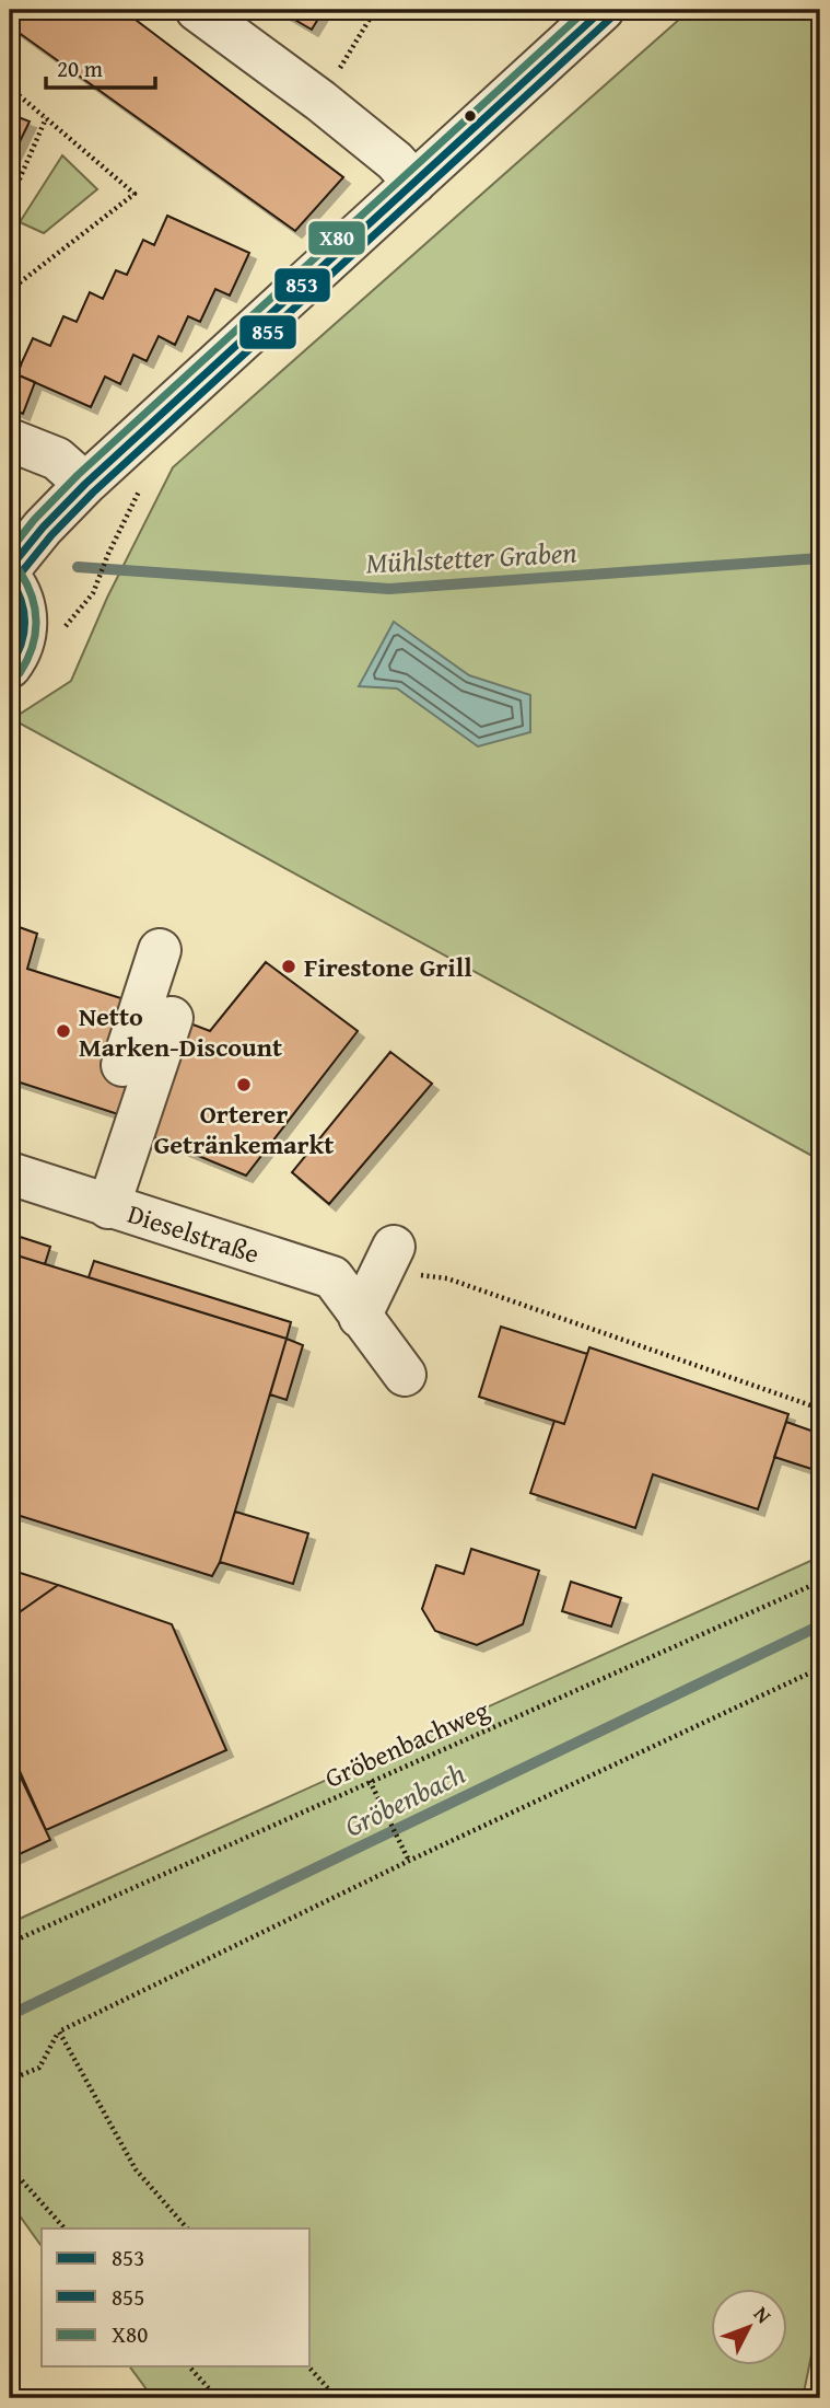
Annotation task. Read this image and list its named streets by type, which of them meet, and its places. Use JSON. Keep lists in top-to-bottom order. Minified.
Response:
{"streets":{"street":["Dieselstraße"],"path":["Gröbenbachweg"]},"water":["Mühlstetter Graben","Gröbenbach"],"places":["Firestone Grill","Netto Marken-Discount","Orterer Getränkemarkt"],"lines":["transit line 853","transit line X80","transit line 855"],"legend":["853","855","X80"],"scale_bar":"20 m","north":"top right"}
